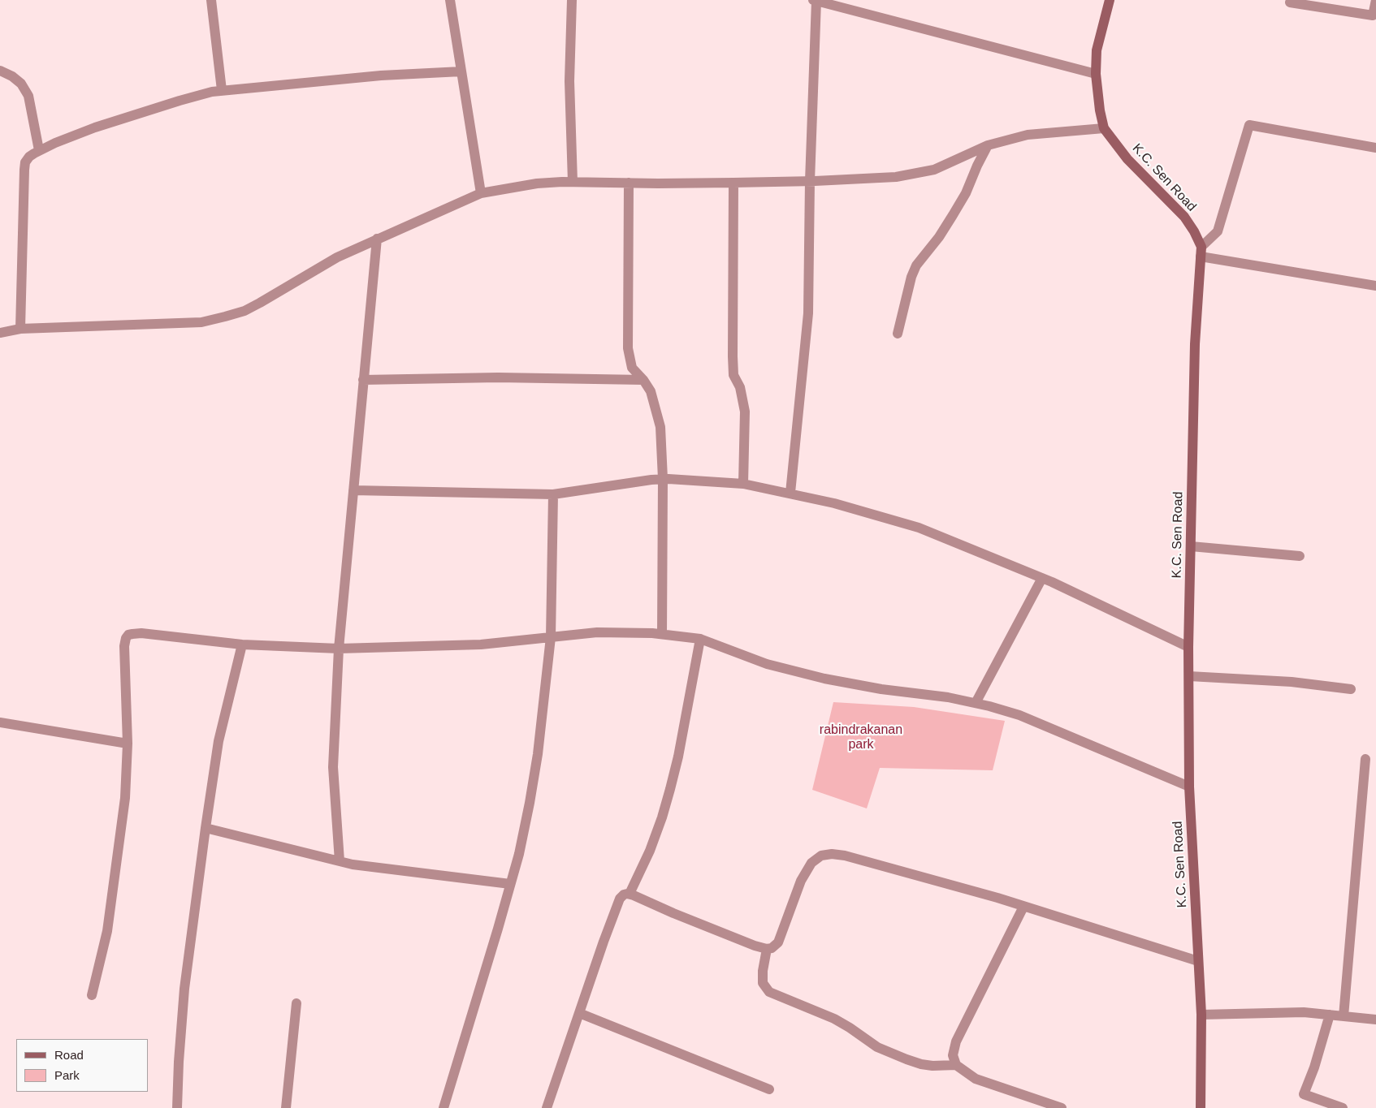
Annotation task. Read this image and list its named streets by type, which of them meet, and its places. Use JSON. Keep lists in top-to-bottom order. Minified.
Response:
{"streets":{"street":["K.C. Sen Road"]},"parks":["rabindrakanan park"],"legend":["Road","Park"]}
